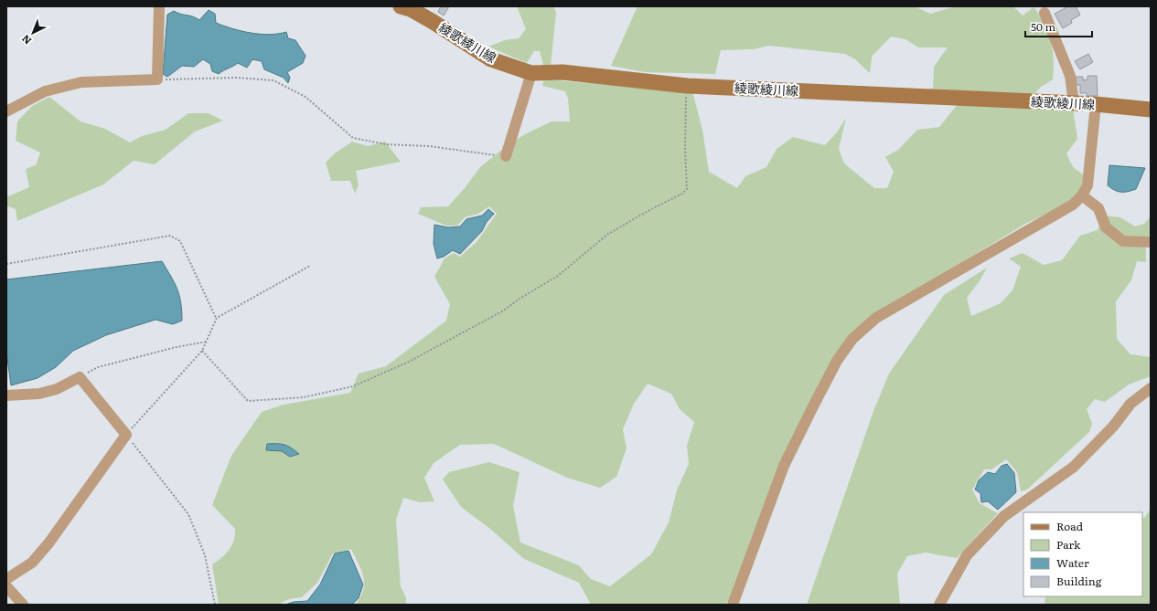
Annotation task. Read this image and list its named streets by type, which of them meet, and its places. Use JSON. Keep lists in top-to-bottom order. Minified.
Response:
{"streets":{"main road":["綾歌綾川線"]},"legend":["Road","Park","Water","Building"],"scale_bar":"50 m","north":"bottom left"}
